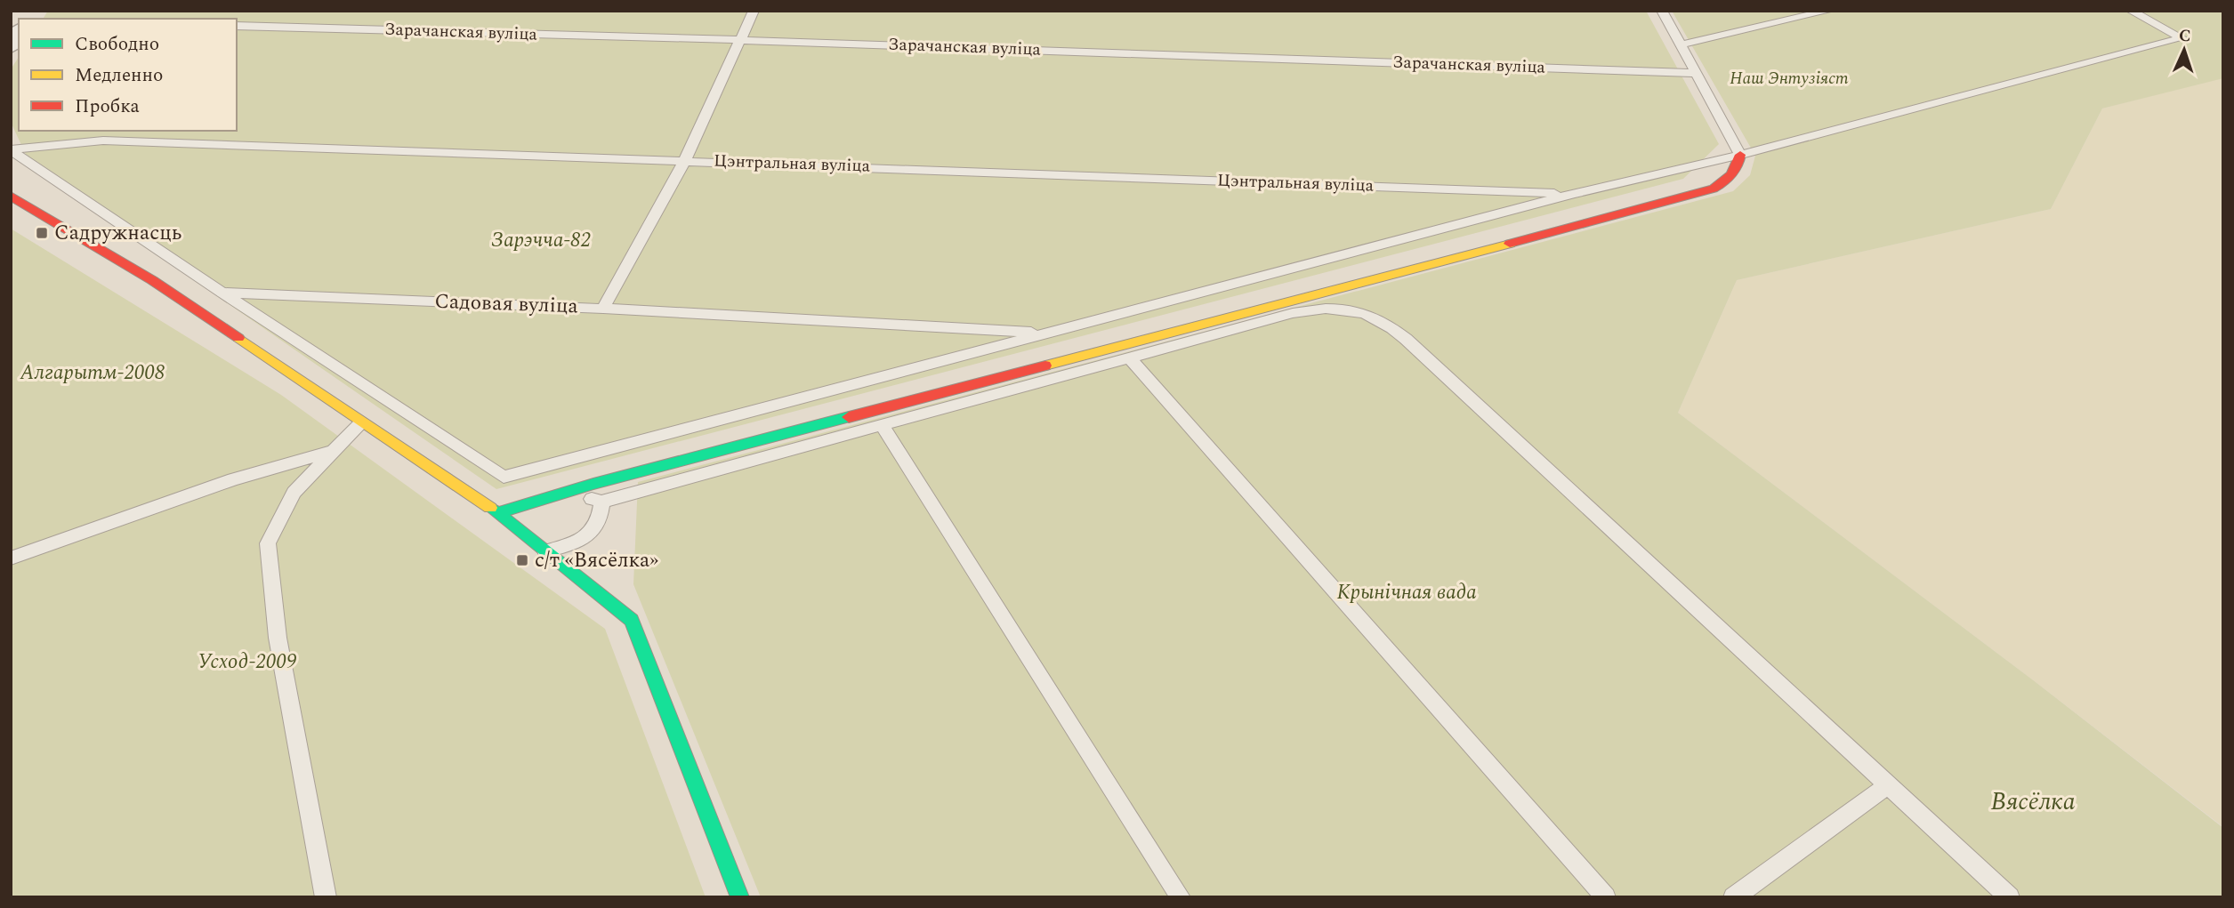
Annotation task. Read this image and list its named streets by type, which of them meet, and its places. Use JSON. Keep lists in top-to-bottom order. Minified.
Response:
{"streets":{"lane":["Зарачанская вуліца","Цэнтральная вуліца","Садовая вуліца"]},"parks":["Наш Энтузіяст","Зарэчча-82","Алгарытм-2008","Крынічная вада","Усход-2009","Вясёлка"],"places":{"transit":["Садружнасць","с/т «Вясёлка»"]},"legend":["Свободно","Медленно","Пробка"],"north":"top"}
